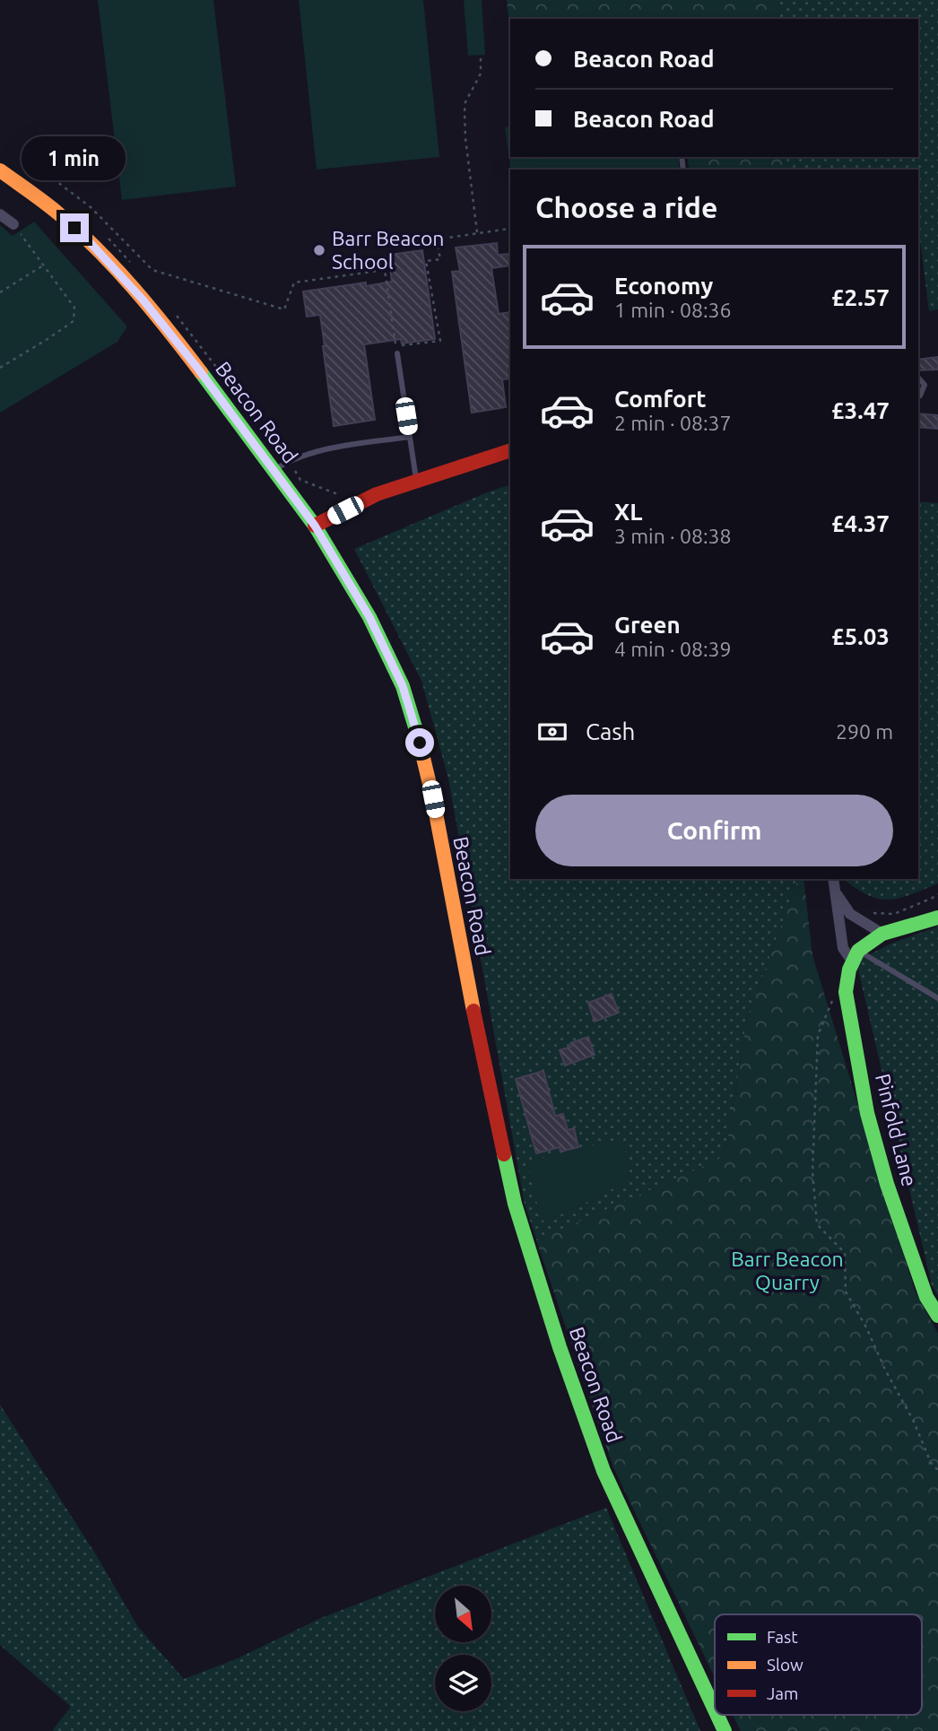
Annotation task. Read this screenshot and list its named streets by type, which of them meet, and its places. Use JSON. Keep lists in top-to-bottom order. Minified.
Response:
{"streets":{"main road":["Beacon Road","Pinfold Lane"]},"parks":["Barr Beacon Quarry"],"places":["Barr Beacon School"],"legend":["Fast","Slow","Jam"],"north":"bottom right","page":{"banner":["Beacon Road","Beacon Road"],"bubble":"1 min","heading":"Choose a ride","list":[{"name":"Economy","note":"1 min · 08:36","value":"£2.57"},{"name":"Comfort","note":"2 min · 08:37","value":"£3.47"},{"name":"XL","note":"3 min · 08:38","value":"£4.37"},{"name":"Green","note":"4 min · 08:39","value":"£5.03"}],"pay":["Cash","290 m"],"buttons":"Confirm"}}
